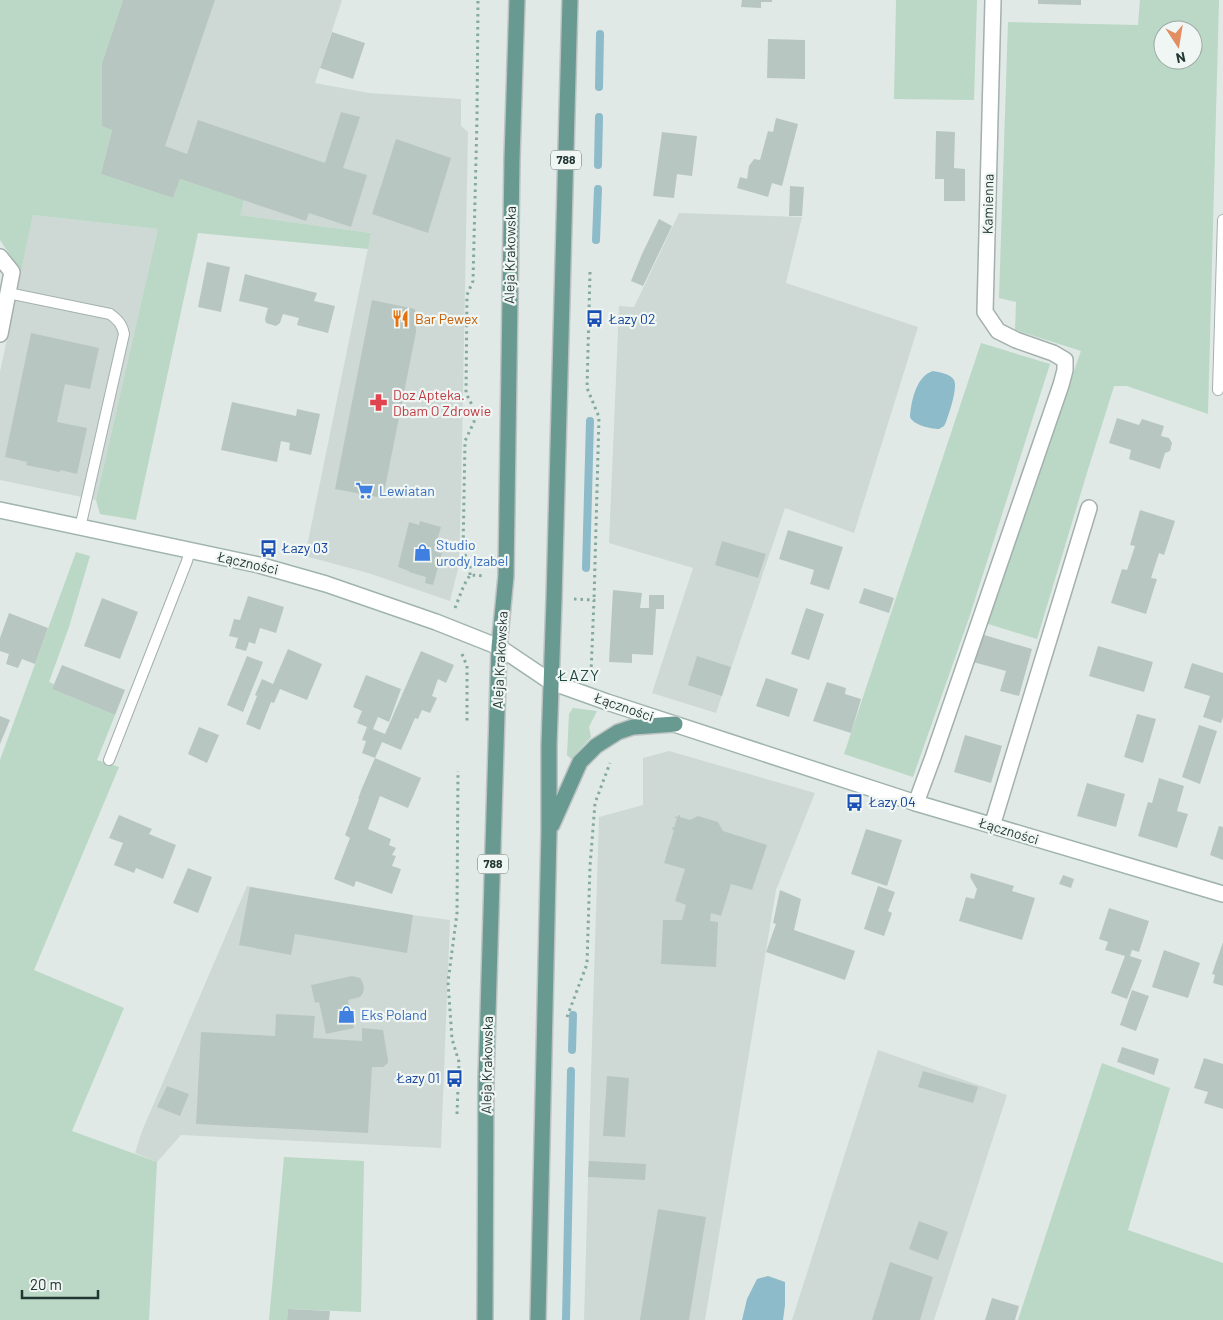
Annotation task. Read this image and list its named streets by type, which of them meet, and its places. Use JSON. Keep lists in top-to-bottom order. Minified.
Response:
{"streets":{"main road":["788","Aleja Krakowska"],"street":["Kamienna","Łączności"]},"crossings":[["788","Łączności"],["Kamienna","Łączności"],["Aleja Krakowska","Łączności"]],"districts":["ŁAZY"],"places":{"restaurant":["Bar Pewex"],"bus stop":["Łazy 02","Łazy 03","Łazy 04","Łazy 01"],"pharmacy":["Doz Apteka. Dbam O Zdrowie"],"supermarket":["Lewiatan"],"shop":["Studio urody Izabel","Eks Poland"]},"scale_bar":"20 m","north":"bottom"}
